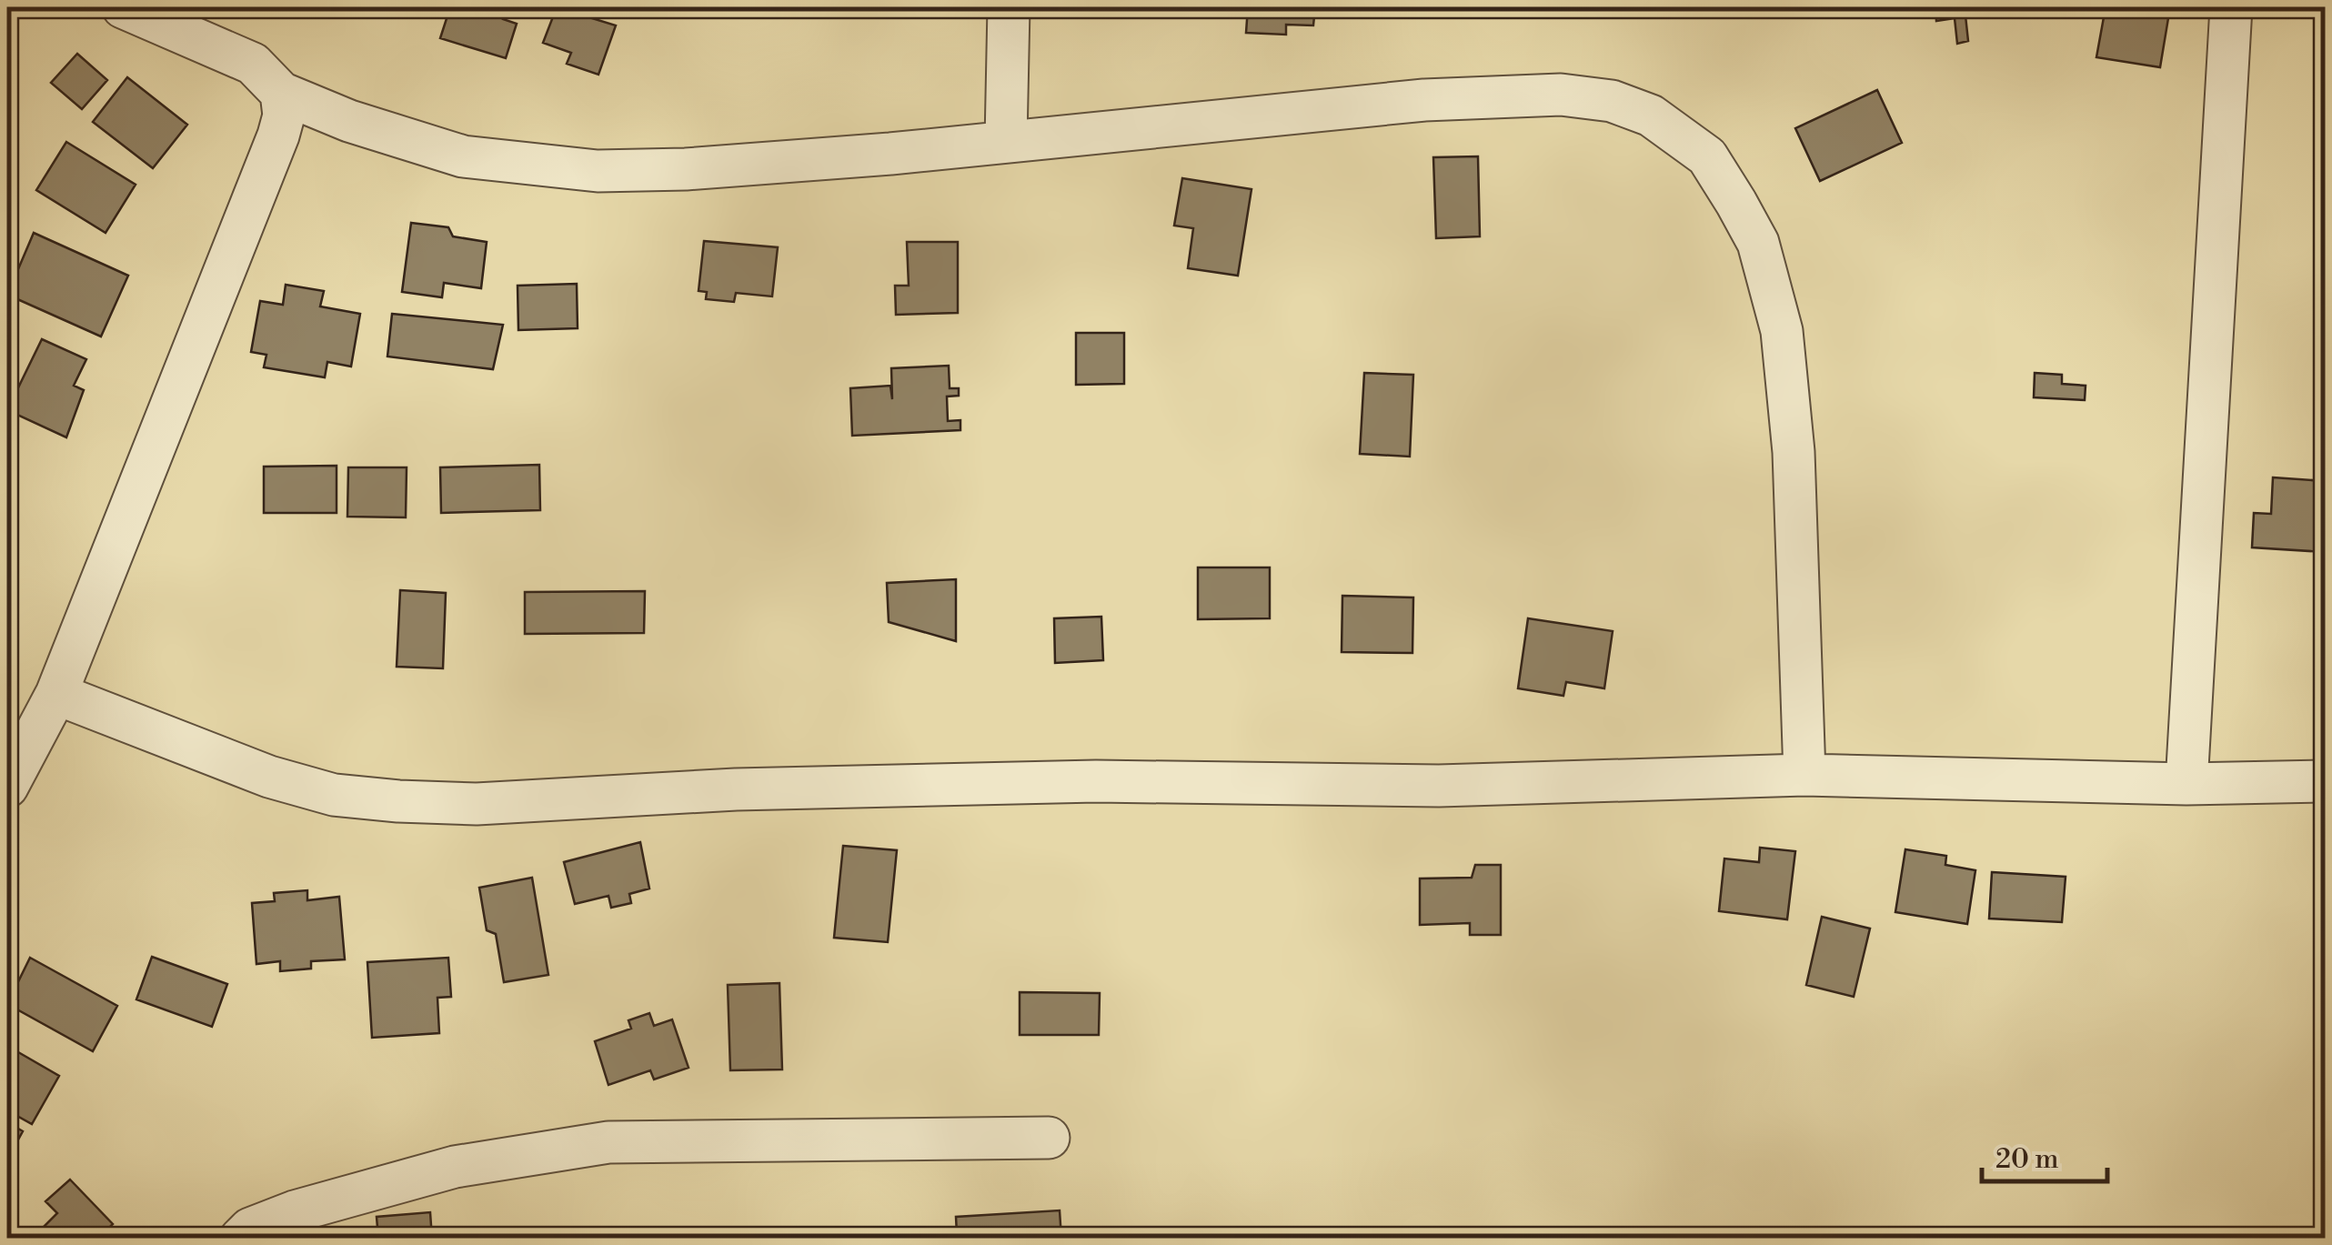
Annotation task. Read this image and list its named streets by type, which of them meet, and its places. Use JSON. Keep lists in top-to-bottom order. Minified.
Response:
{"scale_bar":"20 m"}
